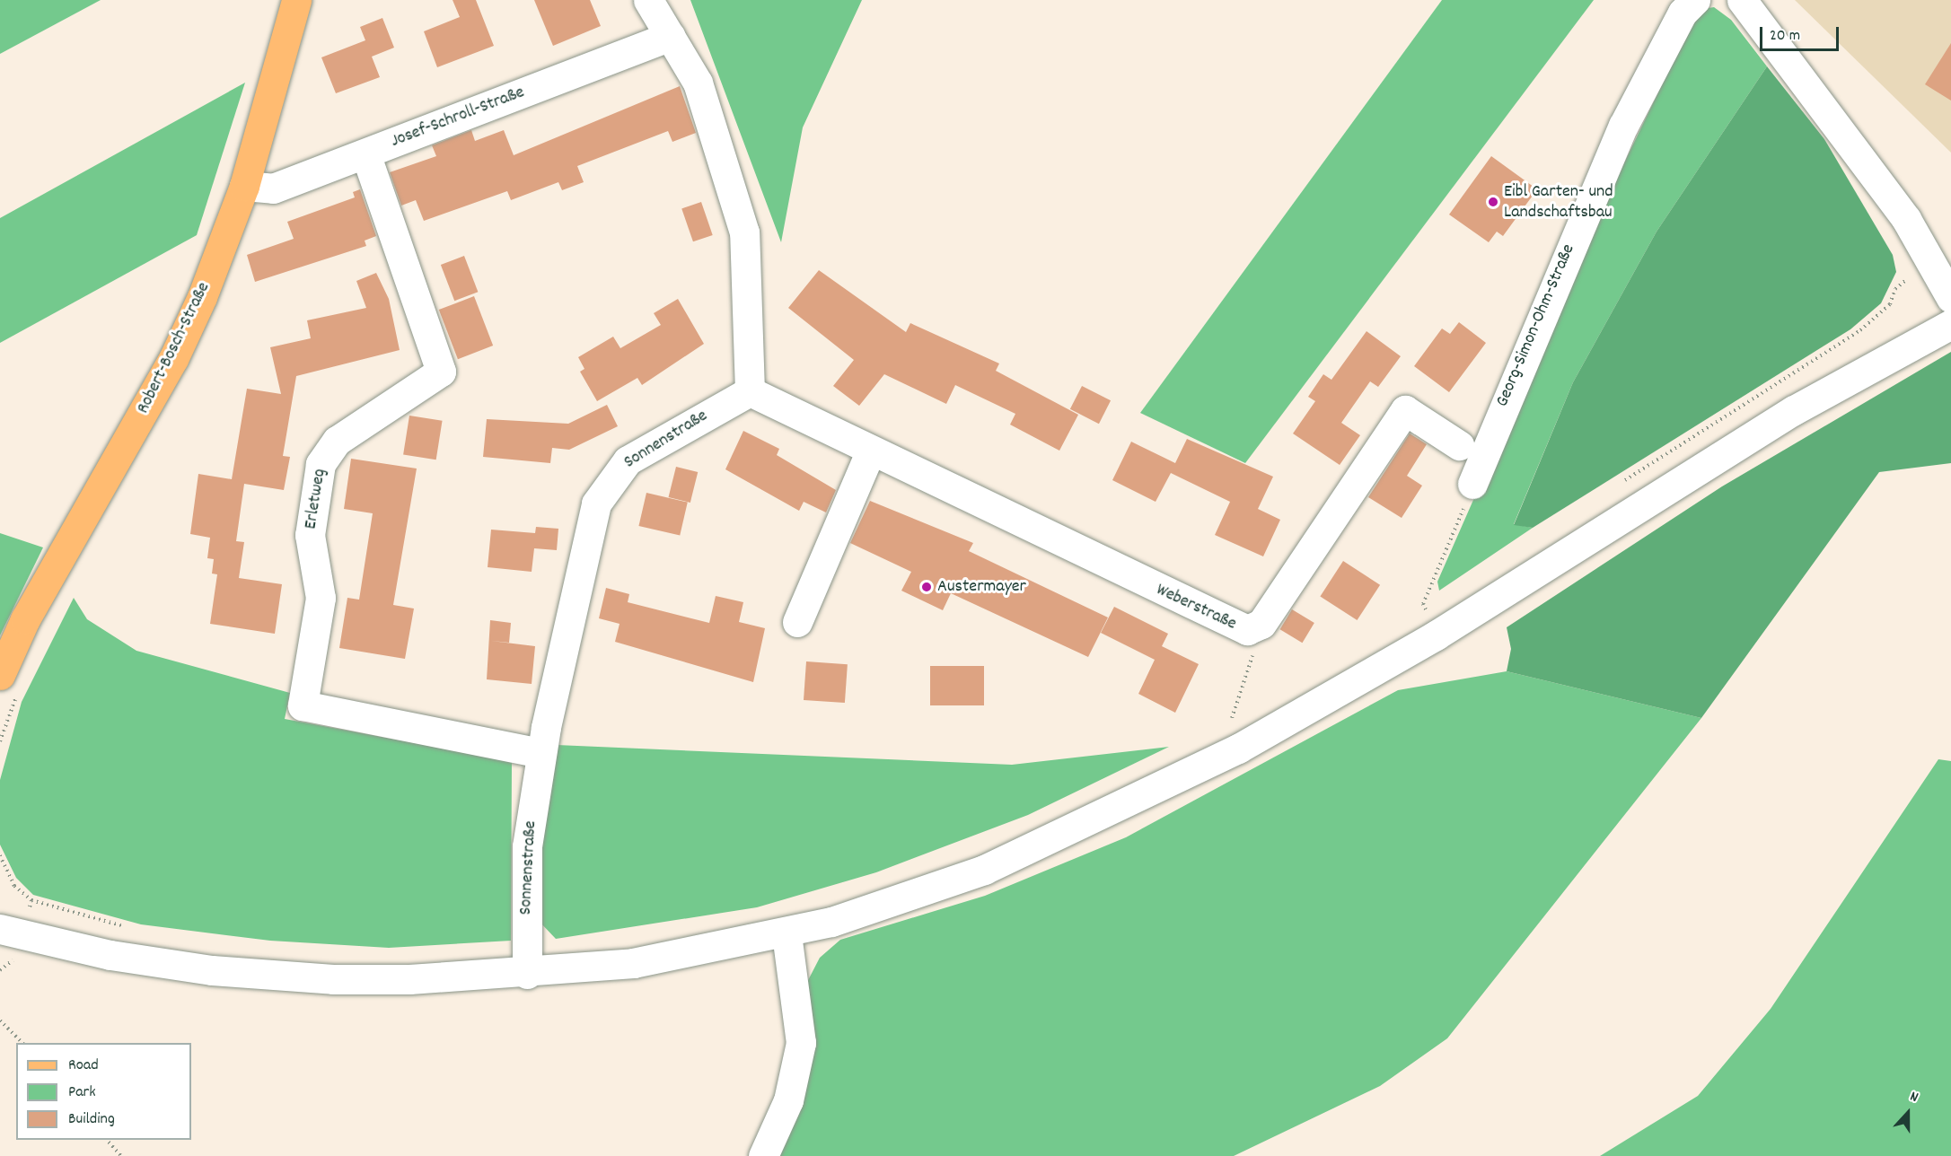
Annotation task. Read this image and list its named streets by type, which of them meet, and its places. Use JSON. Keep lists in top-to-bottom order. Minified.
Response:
{"streets":{"main road":["Robert-Bosch-Straße"],"street":["Josef-Schroll-Straße","Georg-Simon-Ohm-Straße","Sonnenstraße","Erletweg","Weberstraße"]},"crossings":[["Josef-Schroll-Straße","Robert-Bosch-Straße"],["Josef-Schroll-Straße","Erletweg"],["Sonnenstraße","Erletweg"],["Sonnenstraße","Weberstraße"]],"places":["Eibl Garten- und Landschaftsbau","Austermayer"],"legend":["Road","Park","Building"],"scale_bar":"20 m","north":"top"}
